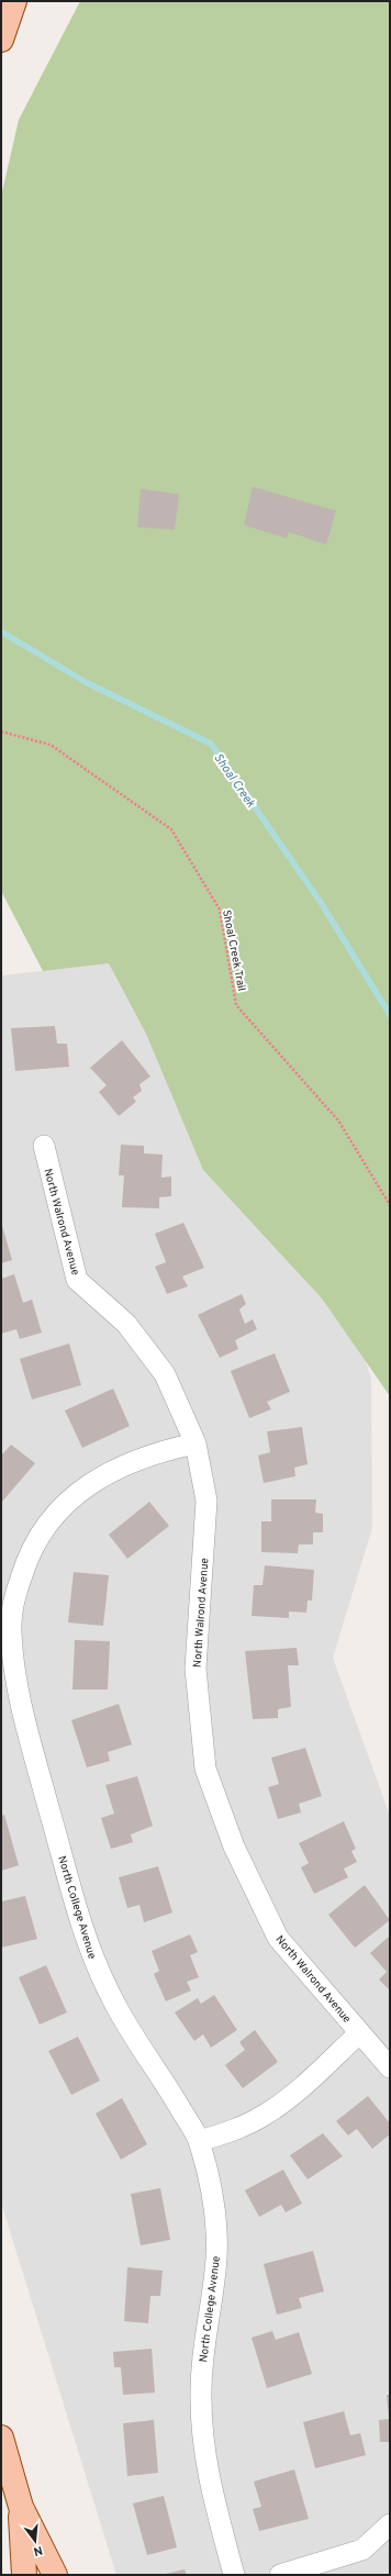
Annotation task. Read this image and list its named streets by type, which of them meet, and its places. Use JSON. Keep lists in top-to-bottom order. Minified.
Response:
{"streets":{"street":["North Walrond Avenue","North College Avenue"],"path":["Shoal Creek Trail"]},"crossings":[["North Walrond Avenue","North College Avenue"]],"water":["Shoal Creek"],"north":"bottom"}
